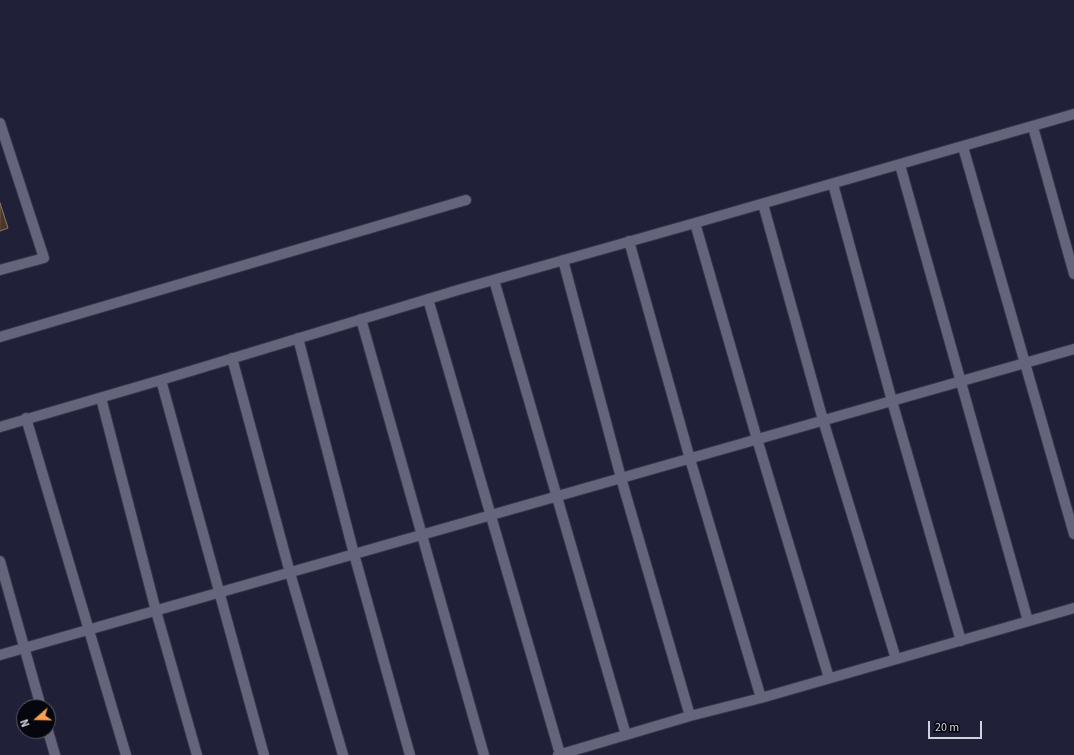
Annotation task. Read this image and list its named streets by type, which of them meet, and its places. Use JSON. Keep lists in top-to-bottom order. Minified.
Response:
{"scale_bar":"20 m","north":"left"}
